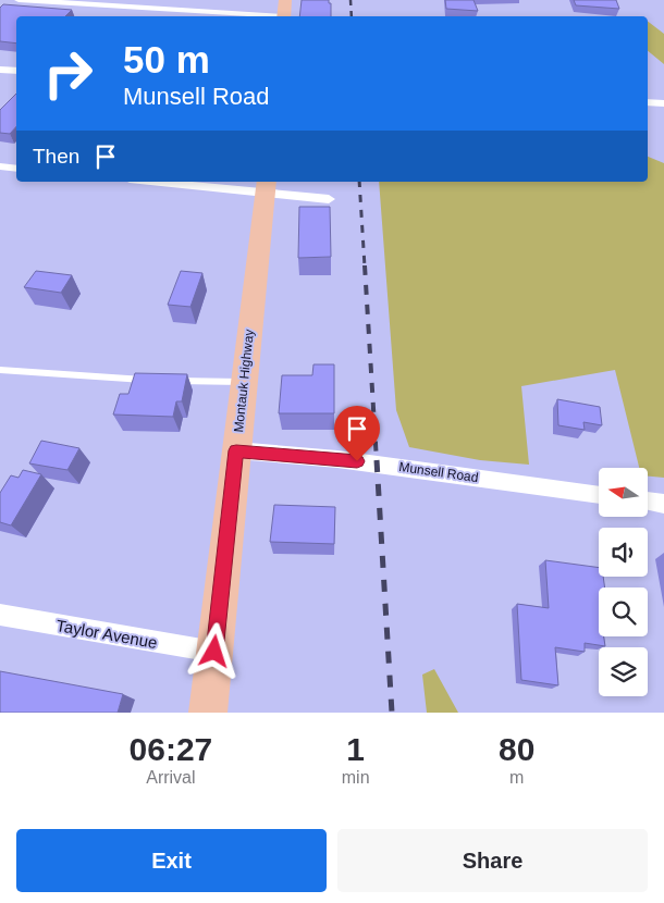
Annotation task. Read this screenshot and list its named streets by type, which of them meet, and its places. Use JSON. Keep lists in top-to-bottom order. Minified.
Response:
{"streets":{"main road":["Montauk Highway"],"street":["Munsell Road","Taylor Avenue"]},"crossings":[["Montauk Highway","Munsell Road"],["Montauk Highway","Taylor Avenue"]],"north":"left","page":{"turn":["50 m","Munsell Road"],"then":"Then","eta":["06:27","Arrival","1","min","80","m"],"buttons":["Exit","Share"]}}
